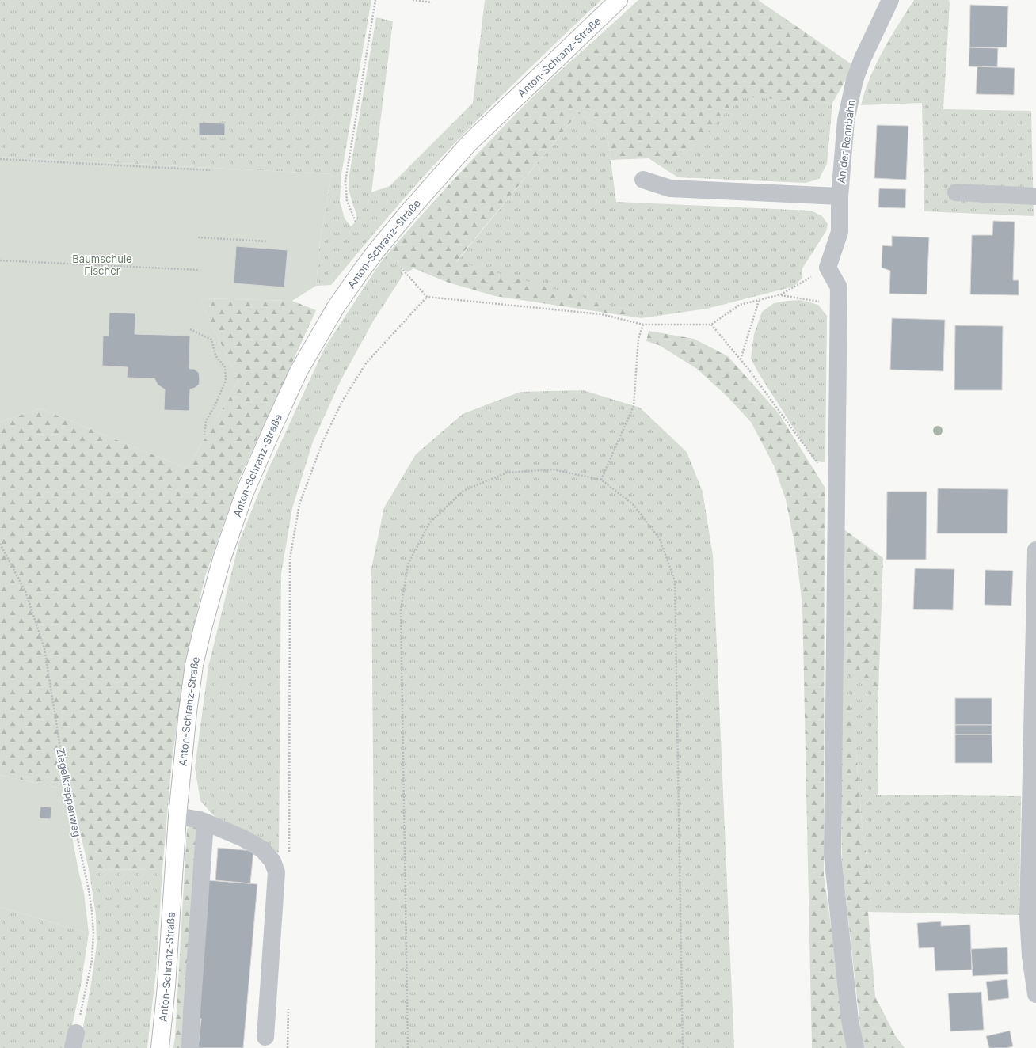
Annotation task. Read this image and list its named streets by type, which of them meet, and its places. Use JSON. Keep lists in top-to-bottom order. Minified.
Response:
{"streets":{"main road":["Anton-Schranz-Straße"],"street":["An der Rennbahn"],"path":["Ziegelkreppenweg"]},"parks":["Baumschule Fischer"]}
